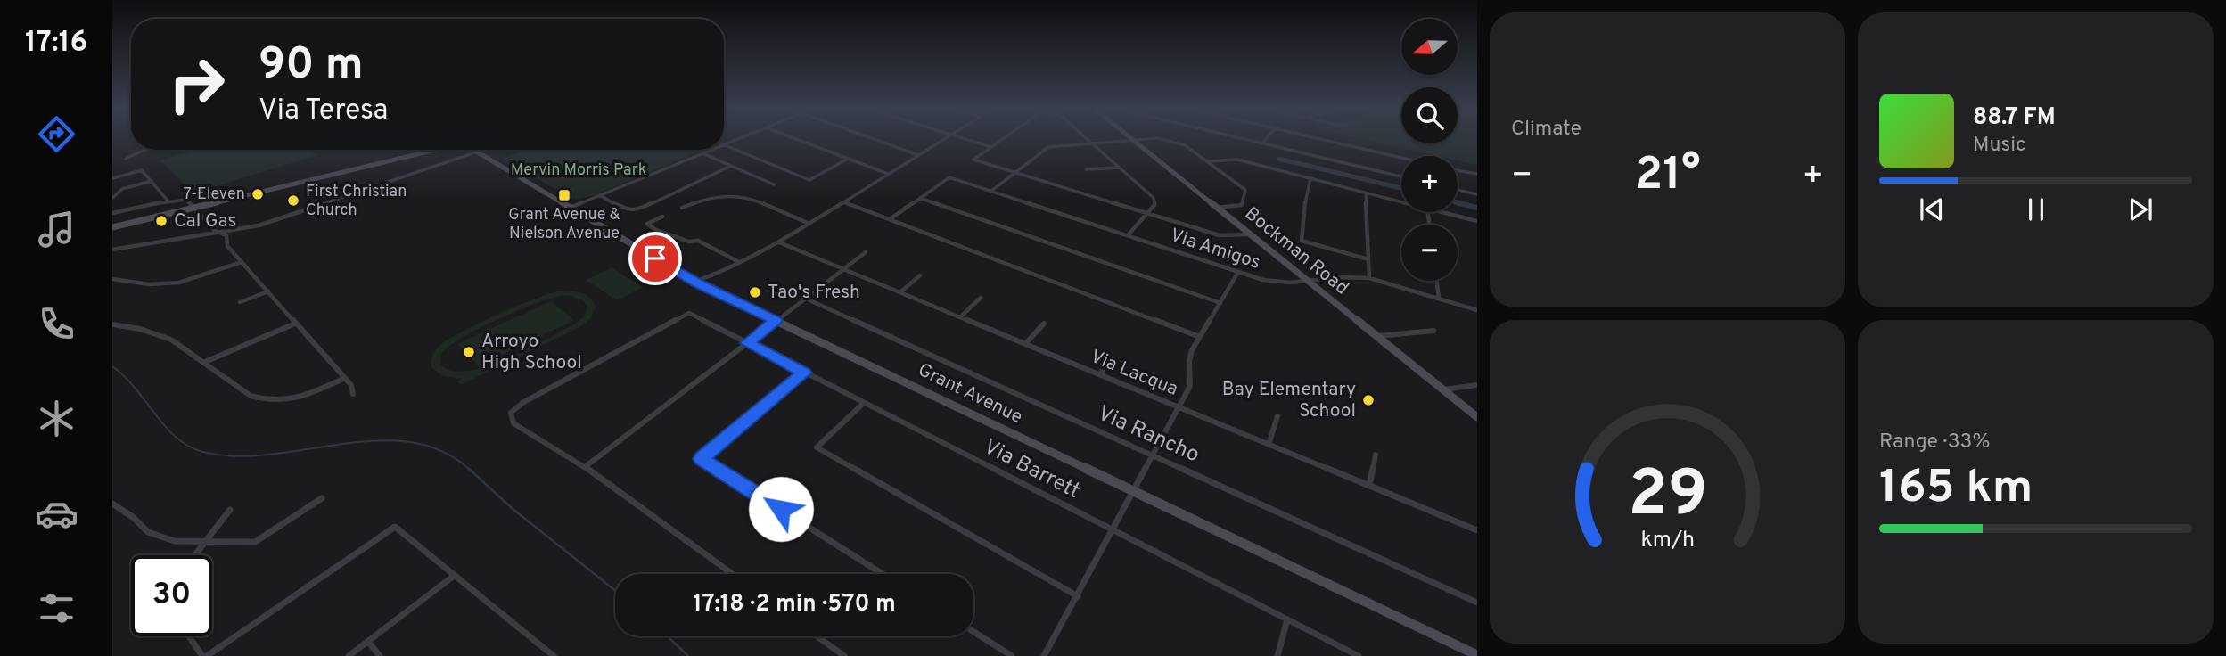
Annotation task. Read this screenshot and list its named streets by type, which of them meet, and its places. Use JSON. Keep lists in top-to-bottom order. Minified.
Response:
{"streets":{"main road":["Bockman Road","Grant Avenue"],"street":["Via Amigos","Via Lacqua","Via Rancho","Via Barrett"]},"crossings":[["Via Amigos","Bockman Road"]],"parks":["Mervin Morris Park"],"places":{"other":["7-Eleven","First Christian Church","Cal Gas","Tao's Fresh","Arroyo High School","Bay Elementary School"],"transit":["Grant Avenue & Nielson Avenue"]},"north":"left","page":{"tabs":"17:16","tile":["Climate",["Range · 33%","165 km"]],"map_buttons":["+","−"],"turn":["90 m","Via Teresa"],"song":["88.7 FM","Music"],"heat":["−","21°","+"],"limit":"30","trip":"17:18 · 2 min · 570 m","gauge":["29","km/h"]}}
